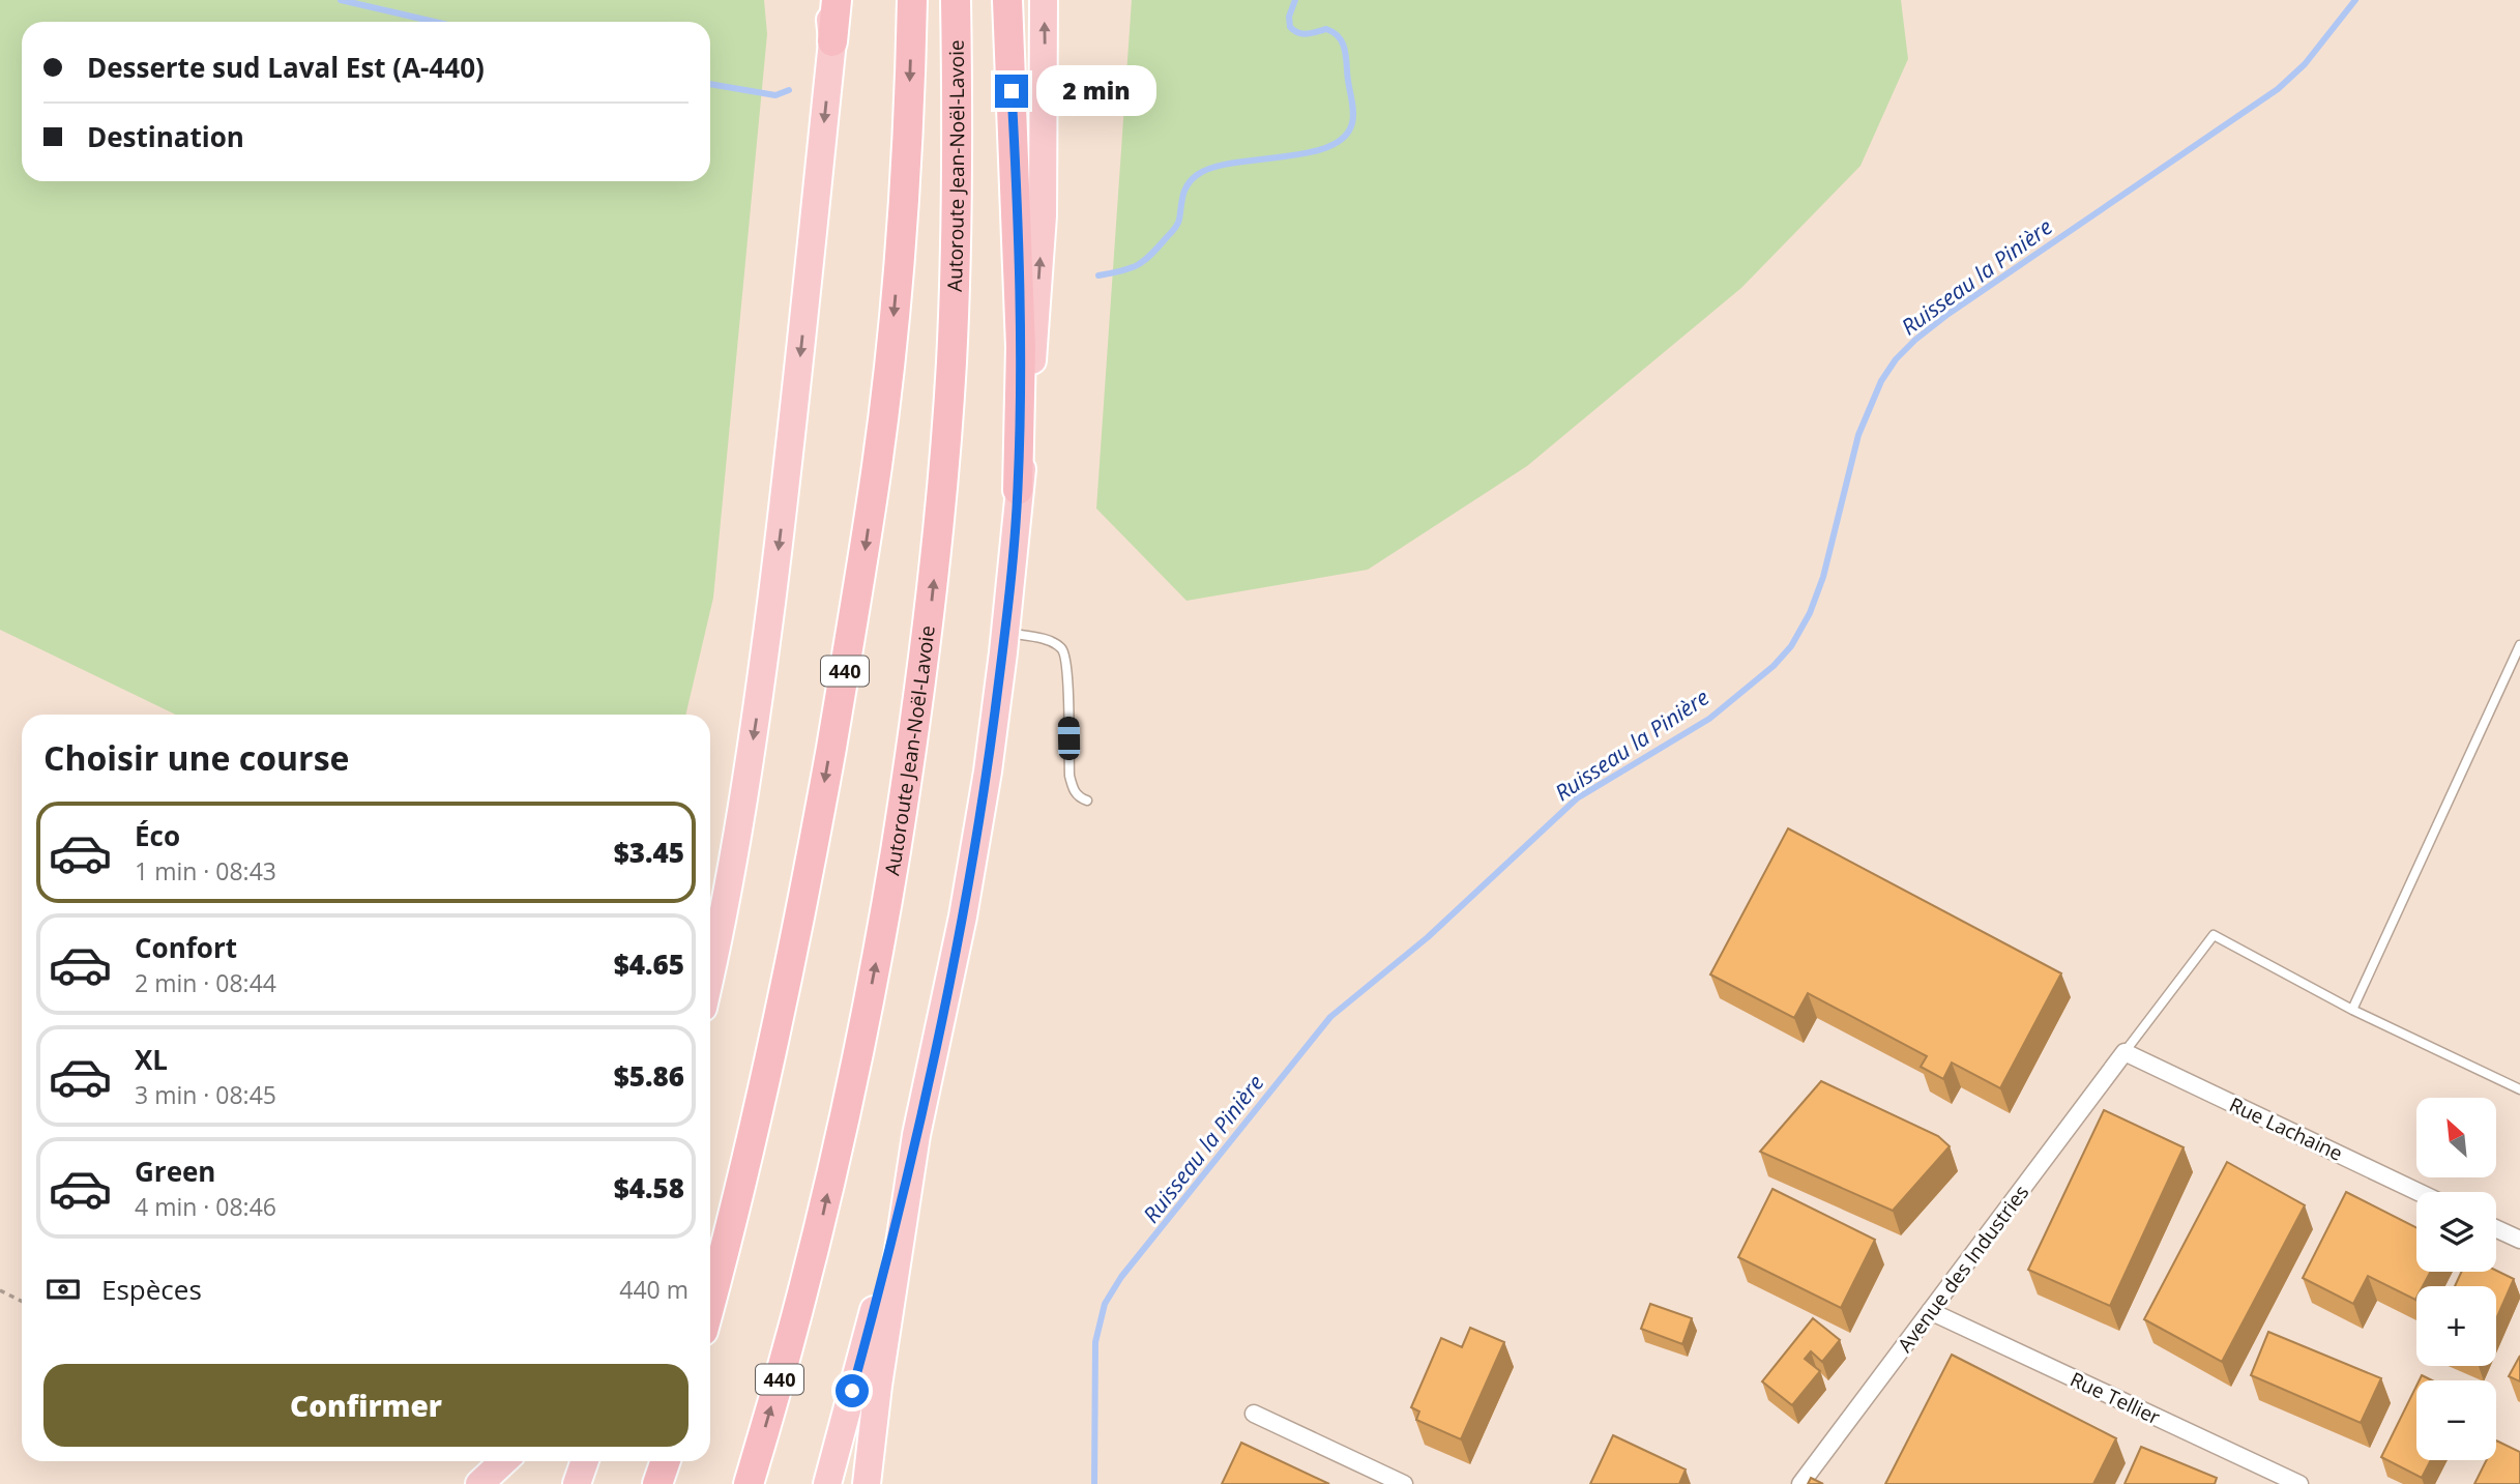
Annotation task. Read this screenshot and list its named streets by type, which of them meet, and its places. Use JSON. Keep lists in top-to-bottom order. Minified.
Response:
{"streets":{"highway":["Autoroute Jean-Noël-Lavoie","440"],"street":["Rue Lachaine","Avenue des Industries","Rue Tellier"]},"crossings":[["Rue Lachaine","Avenue des Industries"],["Avenue des Industries","Rue Tellier"]],"water":["Ruisseau la Pinière"],"north":"top left","page":{"banner":["Desserte sud Laval Est (A-440)","Destination"],"bubble":"2 min","heading":"Choisir une course","list":[{"name":"Éco","note":"1 min · 08:43","value":"$3.45"},{"name":"Confort","note":"2 min · 08:44","value":"$4.65"},{"name":"XL","note":"3 min · 08:45","value":"$5.86"},{"name":"Green","note":"4 min · 08:46","value":"$4.58"}],"map_buttons":["+","−"],"pay":["Espèces","440 m"],"buttons":"Confirmer"}}
